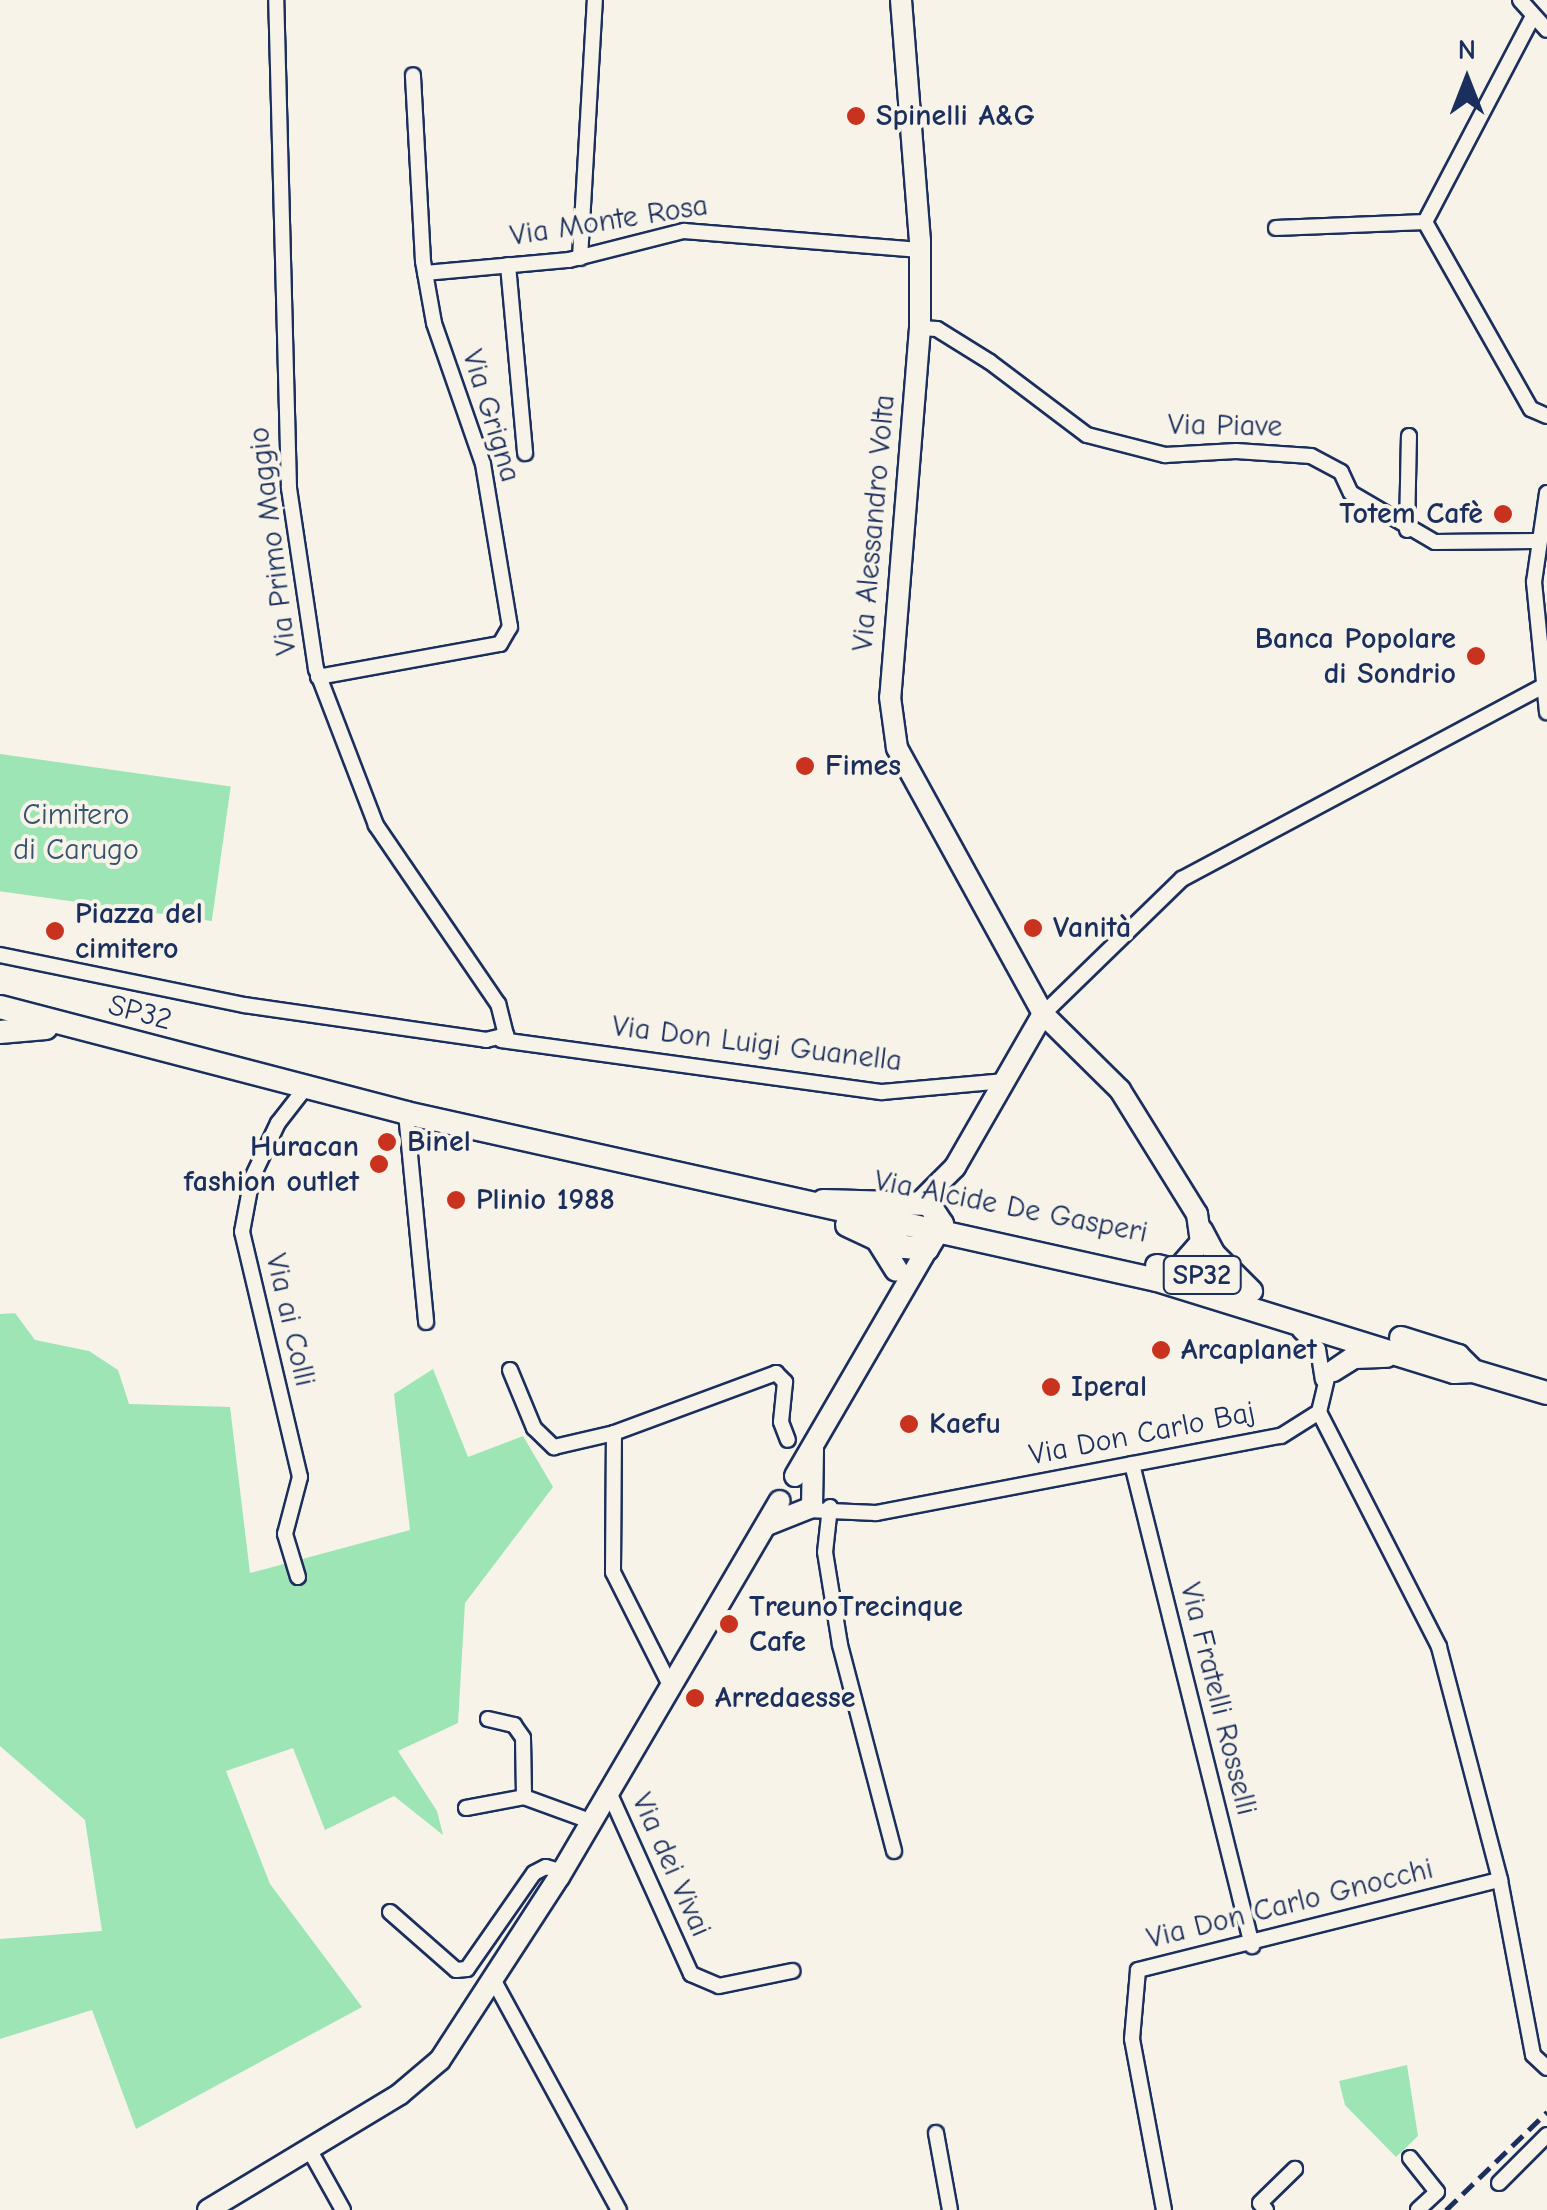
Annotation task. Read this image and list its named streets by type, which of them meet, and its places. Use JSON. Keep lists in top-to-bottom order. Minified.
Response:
{"streets":{"main road":["SP32","Via Alcide De Gasperi"],"street":["Via Monte Rosa","Via Grigna","Via Piave","Via Alessandro Volta","Via Primo Maggio","Via Don Luigi Guanella","Via ai Colli","Via Don Carlo Baj","Via Fratelli Rosselli","Via dei Vivai","Via Don Carlo Gnocchi"]},"crossings":[["Via Monte Rosa","Via Grigna"],["Via Monte Rosa","Via Alessandro Volta"],["Via Grigna","Via Primo Maggio"],["Via Piave","Via Alessandro Volta"],["Via Alessandro Volta","Via Alcide De Gasperi"],["Via Primo Maggio","Via Don Luigi Guanella"],["SP32","Via Alcide De Gasperi"],["Via Alcide De Gasperi","Via ai Colli"],["Via Don Carlo Baj","Via Fratelli Rosselli"],["Via Fratelli Rosselli","Via Don Carlo Gnocchi"]],"parks":["Cimitero di Carugo"],"places":["Spinelli A&G","Totem Cafè","Banca Popolare di Sondrio","Fimes","Vanità","Piazza del cimitero","Binel","Huracan fashion outlet","Plinio 1988","Arcaplanet","Iperal","Kaefu","TreunoTrecinque Cafe","Arredaesse"],"north":"top"}
